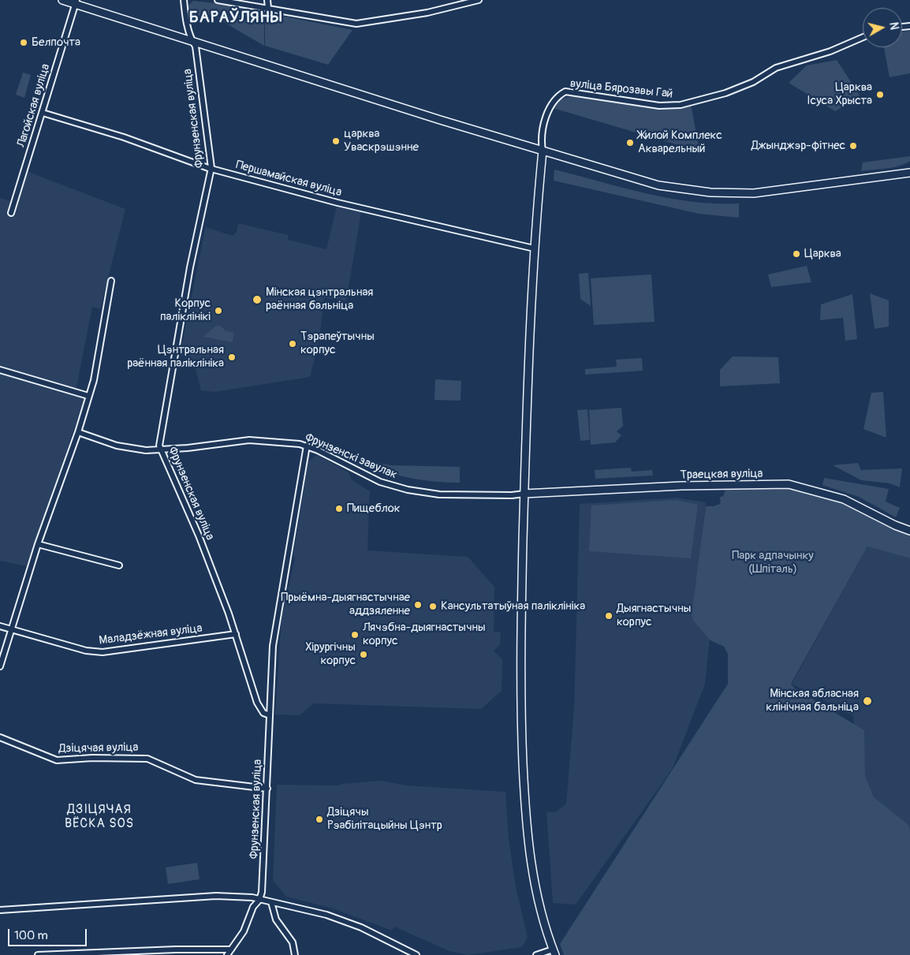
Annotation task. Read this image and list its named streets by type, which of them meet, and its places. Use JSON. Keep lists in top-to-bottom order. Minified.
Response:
{"streets":{"main road":["Траецкая вуліца"],"street":["вуліца Бярозавы Гай","Лагойская вуліца","Фрунзенская вуліца","Першамайская вуліца","Фрунзенскі завулак","Маладзёжная вуліца","Дзіцячая вуліца"]},"crossings":[["Лагойская вуліца","Першамайская вуліца"],["Фрунзенская вуліца","Першамайская вуліца"],["Фрунзенская вуліца","Фрунзенскі завулак"],["Фрунзенская вуліца","Маладзёжная вуліца"],["Фрунзенская вуліца","Дзіцячая вуліца"],["Фрунзенскі завулак","Траецкая вуліца"]],"districts":["БАРАЎЛЯНЫ","ДЗІЦЯЧАЯ ВЁСКА SOS"],"parks":["Парк адпачынку (Шпіталь)"],"places":["Белпочта","Царква Ісуса Хрыста","царква Уваскрэшэнне","Жилой Комплекс Акварельный","Джынджэр-фітнес","Царква","Мінская цэнтральная раённая бальніца","Корпус паліклінікі","Тэрапеўтычны корпус","Цэнтральная раённая паліклініка","Пищеблок","Прыёмна-дыягнастычнае аддзяленне","Кансультатыўная паліклініка","Дыягнастычны корпус","Лячэбна-дыягнастычны корпус","Хірургічны корпус","Мінская абласная клінічная бальніца","Дзіцячы Рэабілітацыйны Цэнтр"],"scale_bar":"100 m","north":"right"}
